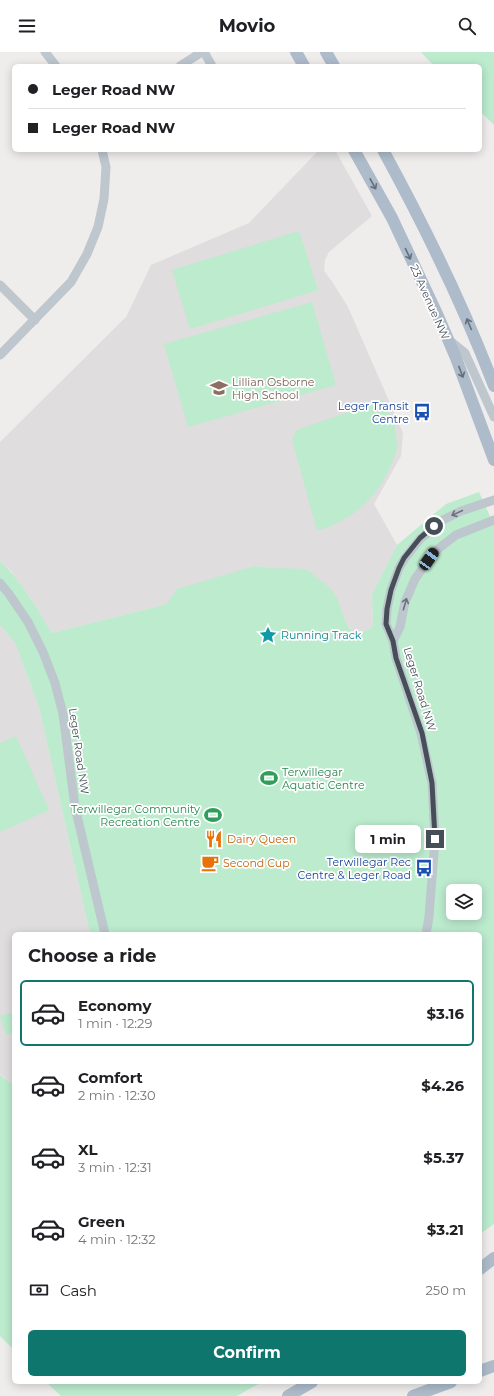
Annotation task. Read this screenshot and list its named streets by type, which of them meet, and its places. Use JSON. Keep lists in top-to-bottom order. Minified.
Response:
{"streets":{"main road":["23 Avenue NW"],"street":["Leger Road NW"]},"places":{"school or university":["Lillian Osborne High School"],"bus stop":["Leger Transit Centre","Terwillegar Rec Centre & Leger Road"],"place":["Running Track"],"sports":["Terwillegar Aquatic Centre","Terwillegar Community Recreation Centre"],"restaurant":["Dairy Queen"],"cafe":["Second Cup"]},"page":{"header":"Movio","banner":["Leger Road NW","Leger Road NW"],"bubble":"1 min","heading":"Choose a ride","list":[{"name":"Economy","note":"1 min · 12:29","value":"$3.16"},{"name":"Comfort","note":"2 min · 12:30","value":"$4.26"},{"name":"XL","note":"3 min · 12:31","value":"$5.37"},{"name":"Green","note":"4 min · 12:32","value":"$3.21"}],"pay":["Cash","250 m"],"buttons":"Confirm"}}
